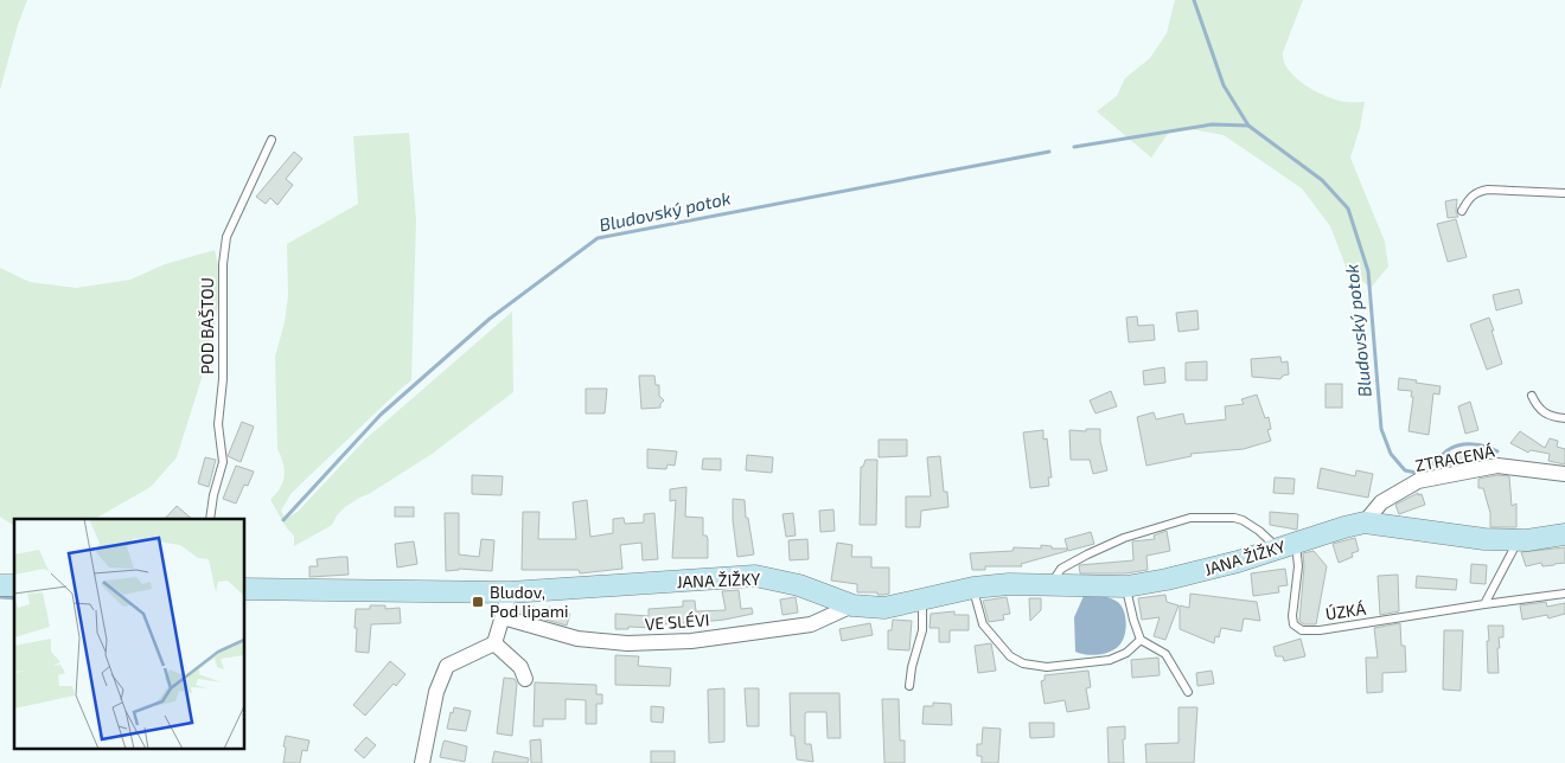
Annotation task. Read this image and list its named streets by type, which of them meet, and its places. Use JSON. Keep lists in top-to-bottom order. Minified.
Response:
{"streets":{"street":["ZTRACENÁ","JANA ŽIŽKY","VE SLÉVI"],"lane":["POD BAŠTOU","ÚZKÁ"]},"crossings":[["ZTRACENÁ","JANA ŽIŽKY"],["JANA ŽIŽKY","ÚZKÁ"],["JANA ŽIŽKY","VE SLÉVI"]],"water":["Bludovský potok"],"places":{"transit":["Bludov, Pod lipami"]}}
